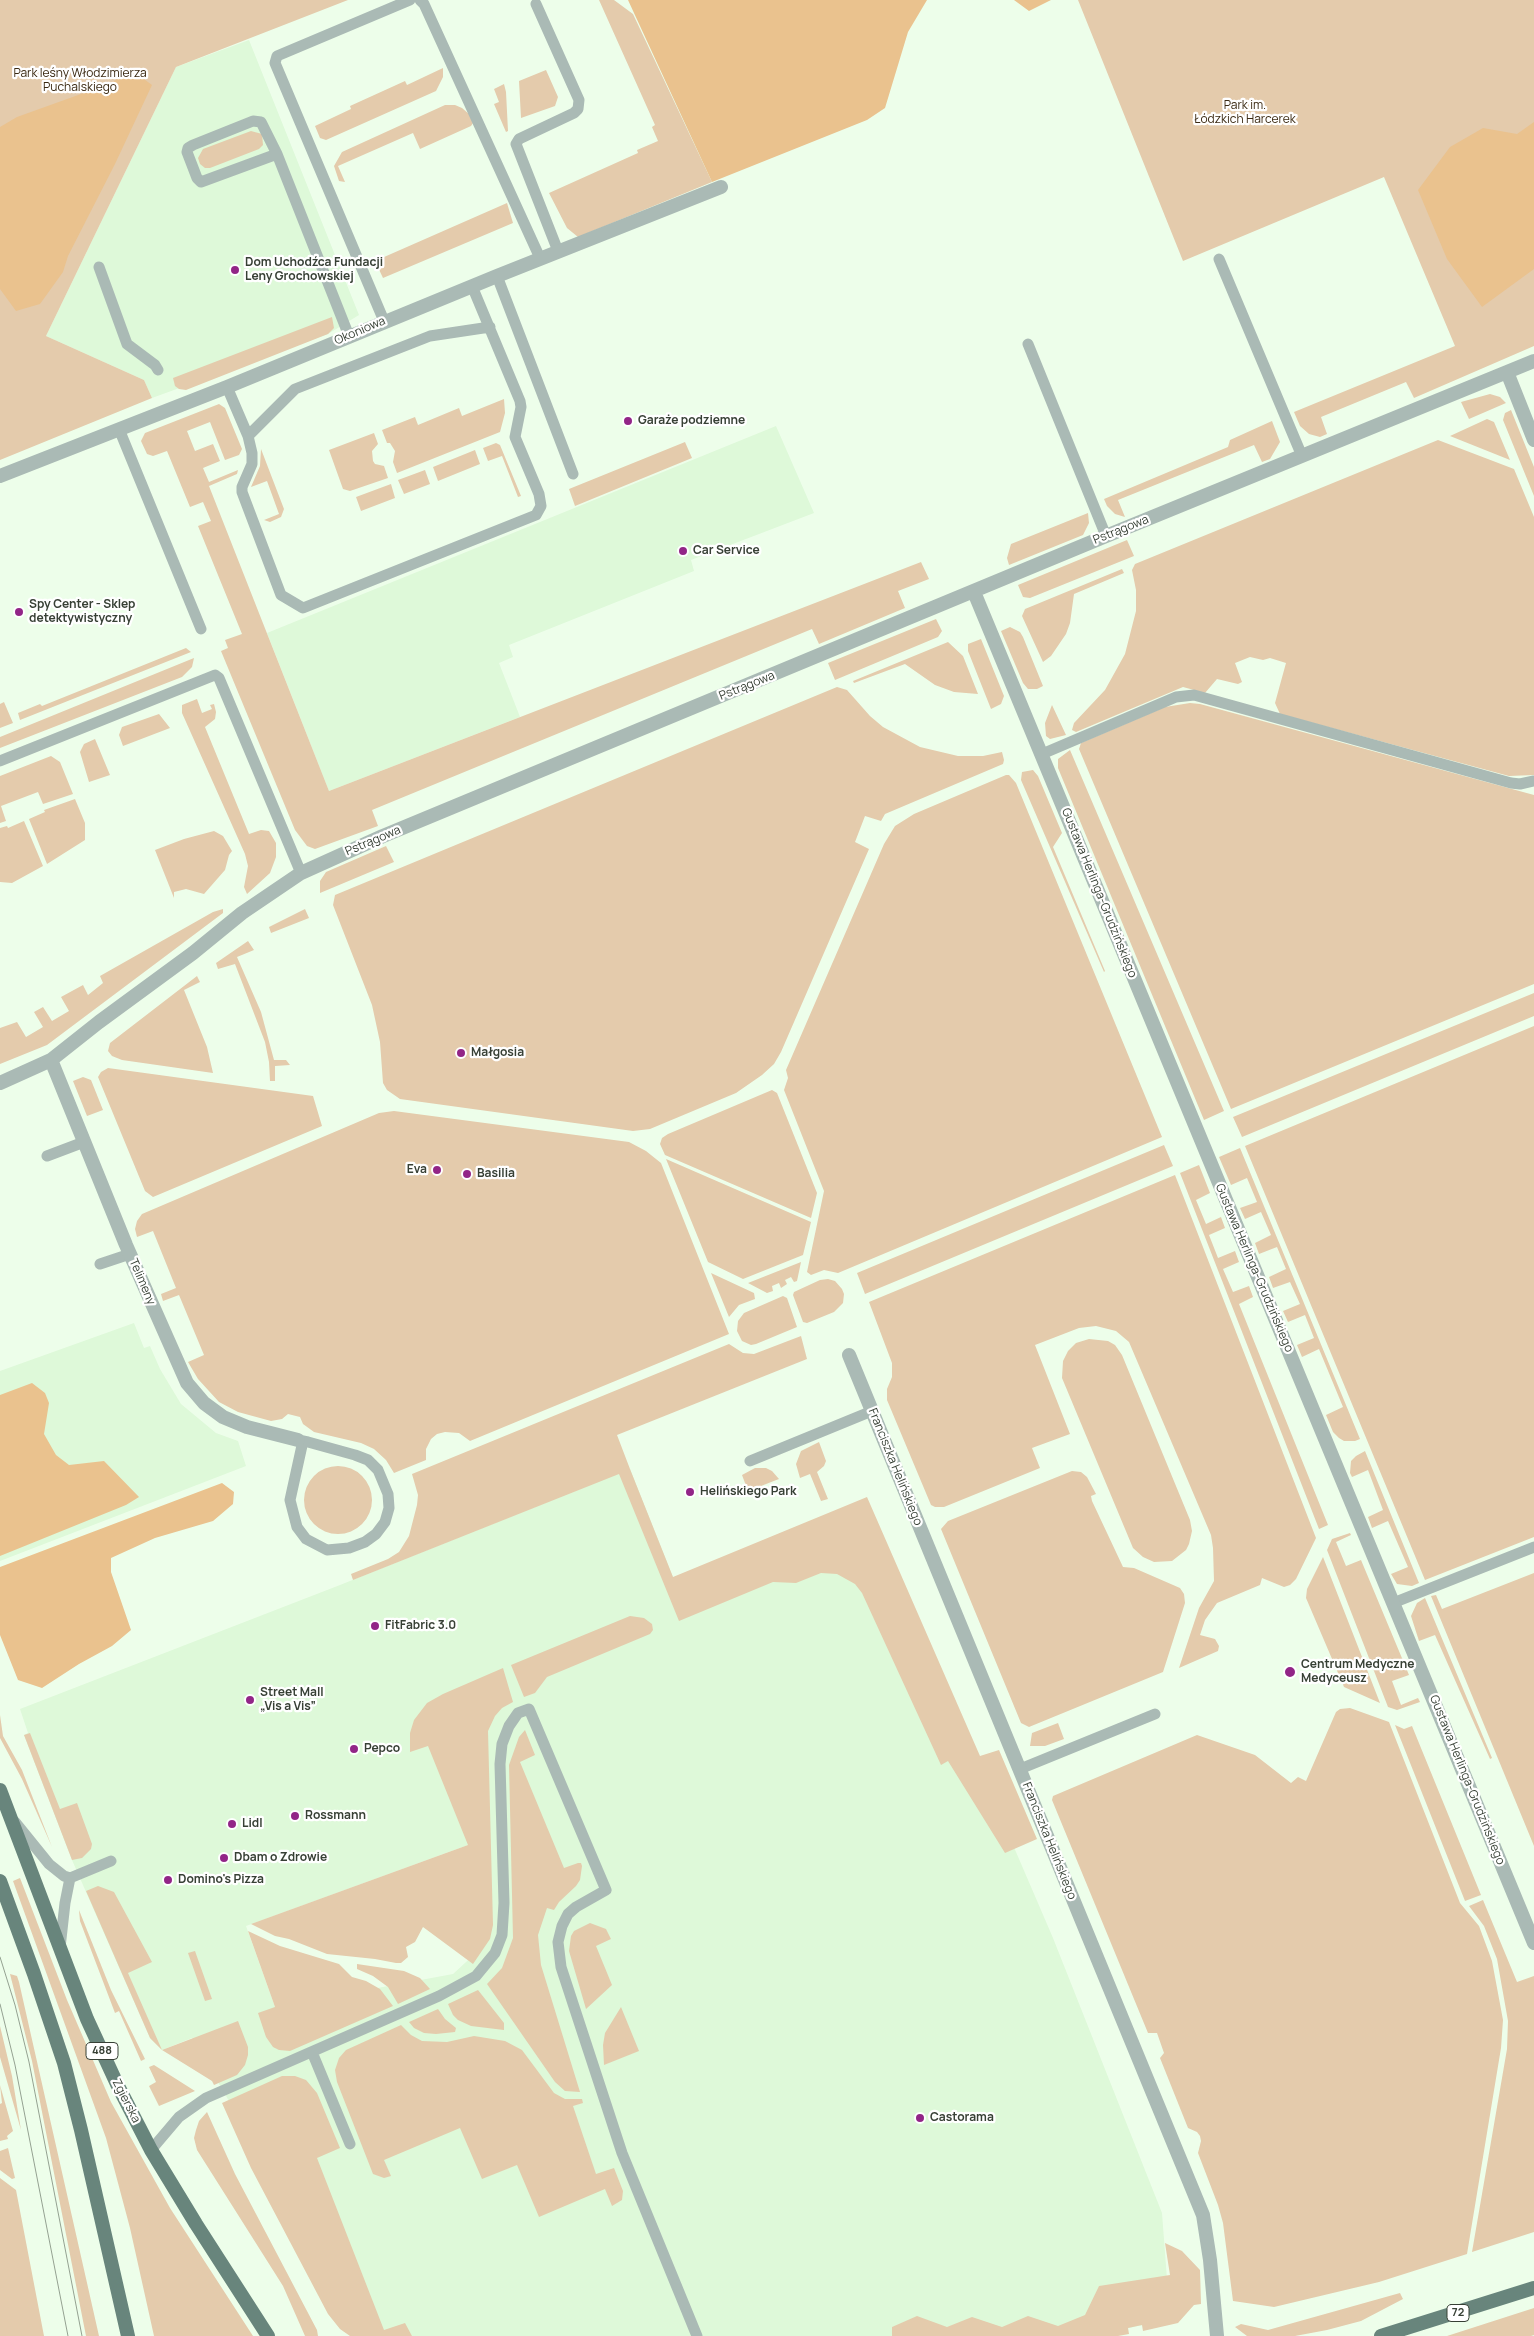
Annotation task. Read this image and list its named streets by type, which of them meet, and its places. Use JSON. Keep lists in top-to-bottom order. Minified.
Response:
{"streets":{"main road":["488","Zgierska","72"],"street":["Okoniowa","Pstrągowa","Gustawa Herlinga-Grudzińskiego","Telimeny","Franciszka Helińskiego"]},"crossings":[["Pstrągowa","Gustawa Herlinga-Grudzińskiego"],["Pstrągowa","Telimeny"]],"parks":["Park leśny Włodzimierza Puchalskiego","Park im. Łódzkich Harcerek"],"places":["Dom Uchodźca Fundacji Leny Grochowskiej","Garaże podziemne","Car Service","Spy Center - Sklep detektywistyczny","Małgosia","Eva","Basilia","Helińskiego Park","FitFabric 3.0","Centrum Medyczne Medyceusz","Street Mall „Vis a Vis”","Pepco","Rossmann","Lidl","Dbam o Zdrowie","Domino's Pizza","Castorama"]}
